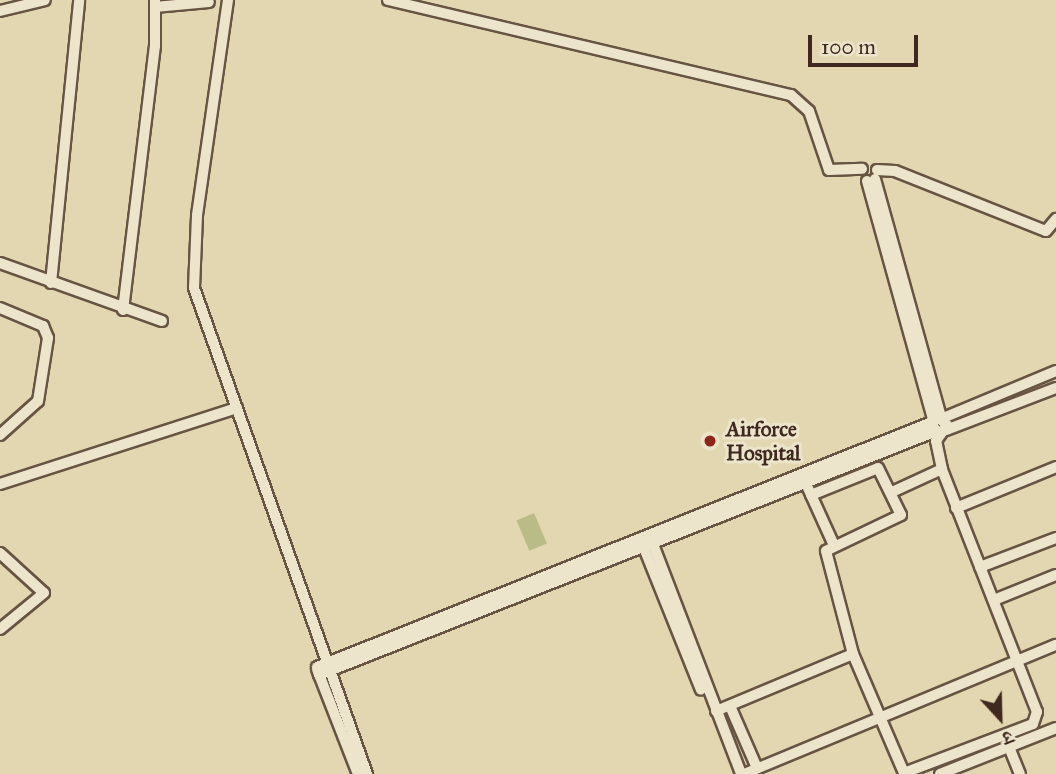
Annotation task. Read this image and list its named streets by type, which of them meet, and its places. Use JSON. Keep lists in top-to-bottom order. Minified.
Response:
{"places":["Airforce Hospital"],"scale_bar":"100 m","north":"bottom"}
